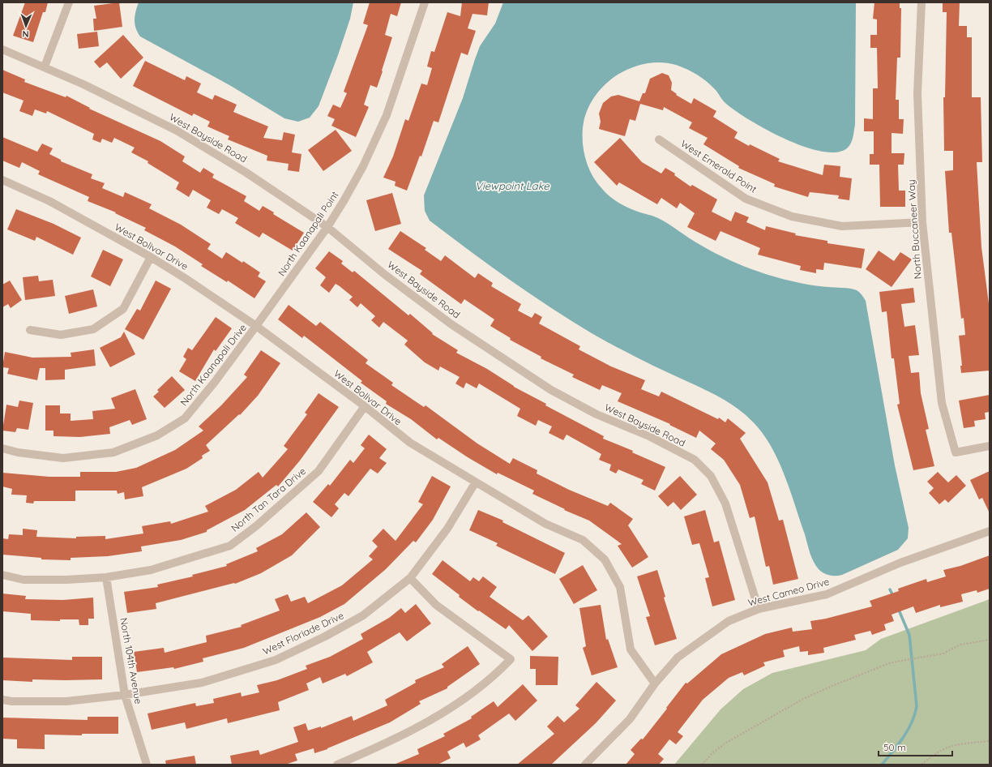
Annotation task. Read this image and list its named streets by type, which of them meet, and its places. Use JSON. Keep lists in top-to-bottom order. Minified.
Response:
{"streets":{"street":["West Bayside Road","West Emerald Point","North Buccaneer Way","North Kaanapali Point","West Bolivar Drive","North Kaanapali Drive","North Tan Tara Drive","West Cameo Drive","West Floriade Drive","North 104th Avenue"]},"crossings":[["West Bayside Road","North Kaanapali Point"],["West Bayside Road","West Cameo Drive"],["West Emerald Point","North Buccaneer Way"],["North Kaanapali Point","West Bolivar Drive"],["North Kaanapali Point","North Kaanapali Drive"],["West Bolivar Drive","North Kaanapali Drive"],["West Bolivar Drive","North Tan Tara Drive"],["West Bolivar Drive","West Cameo Drive"],["West Bolivar Drive","West Floriade Drive"],["North Tan Tara Drive","North 104th Avenue"],["West Floriade Drive","North 104th Avenue"]],"water":["Viewpoint Lake"],"scale_bar":"50 m","north":"bottom"}
